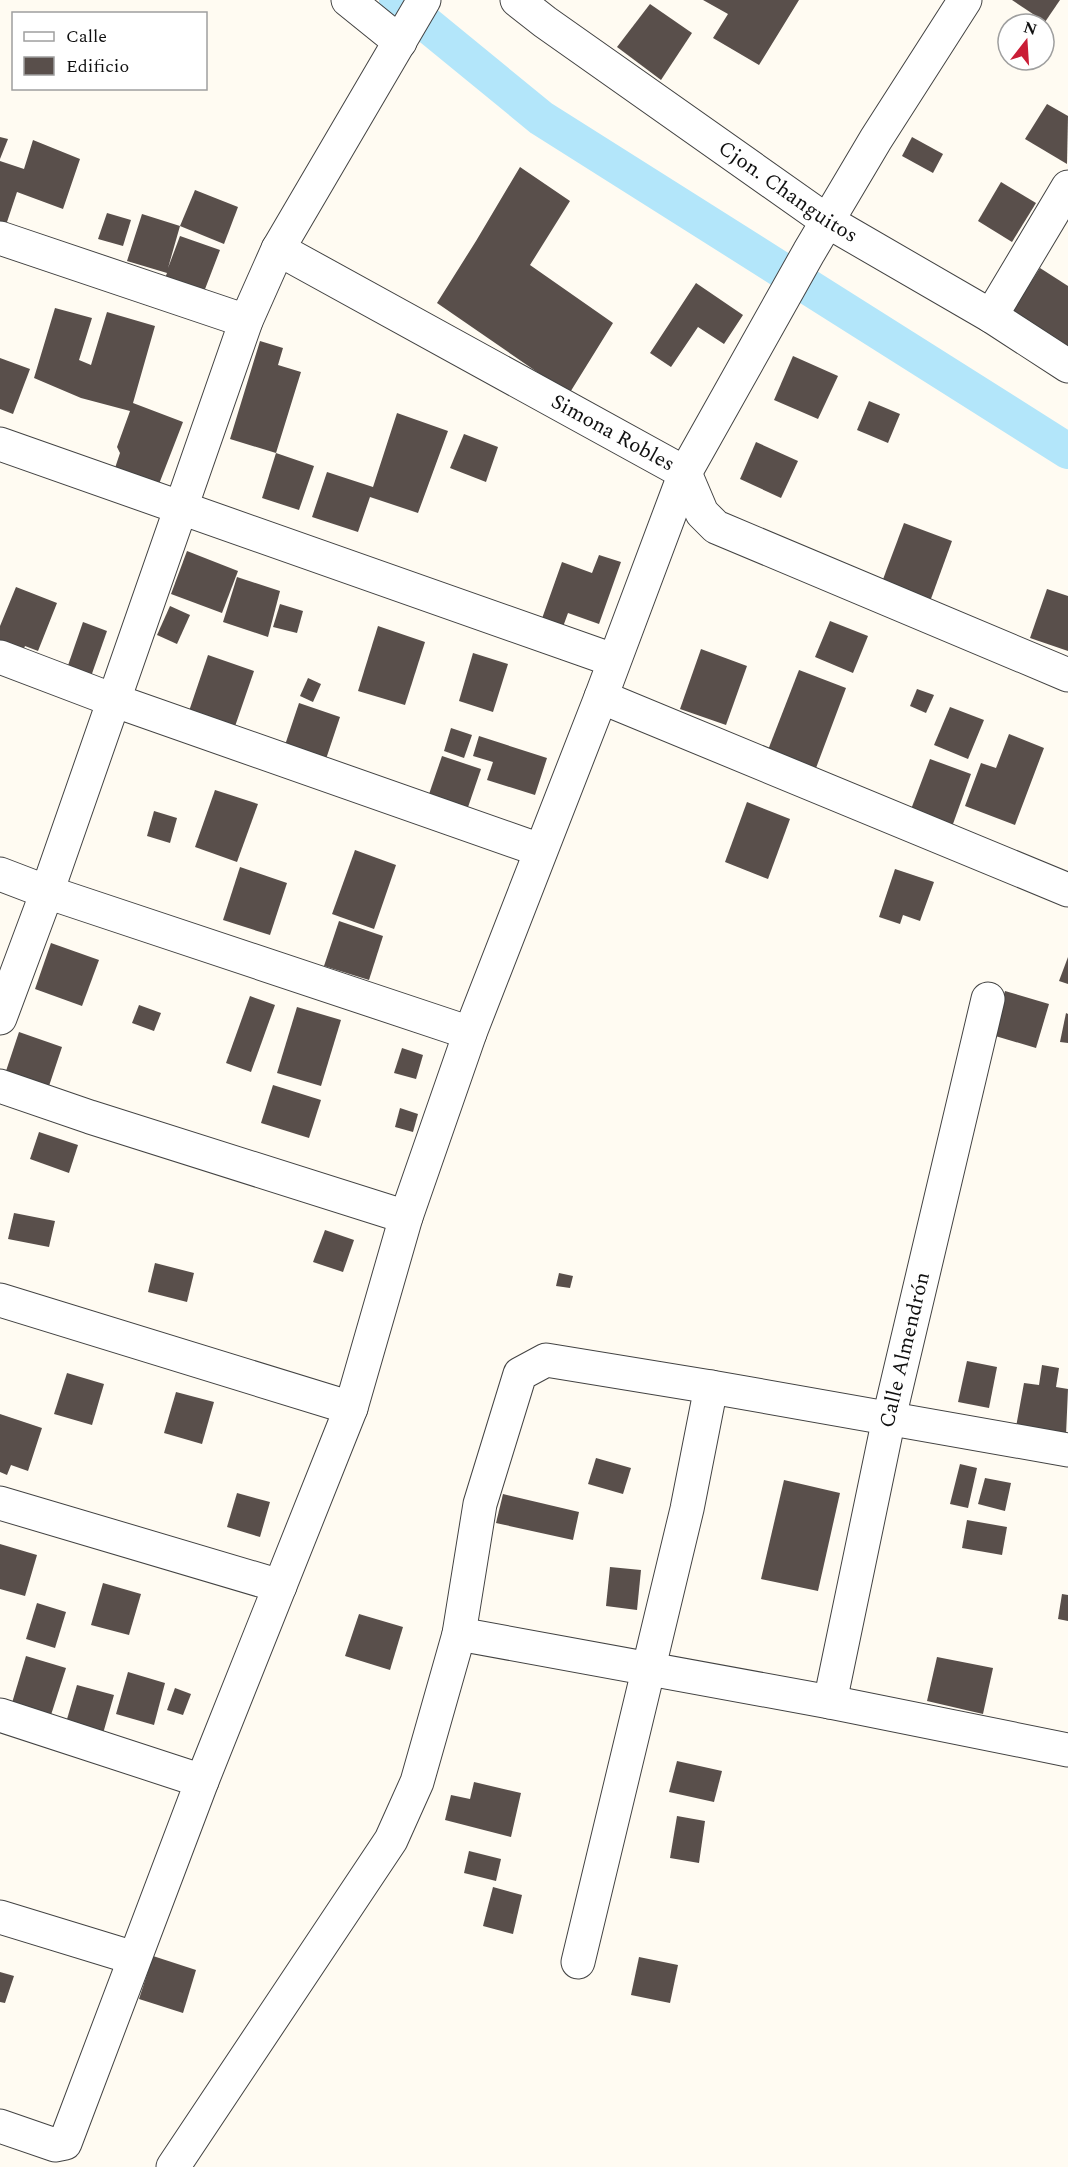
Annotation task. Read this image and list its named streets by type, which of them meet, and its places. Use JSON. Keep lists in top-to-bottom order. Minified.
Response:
{"streets":{"street":["Cjon. Changuitos","Simona Robles","Calle Almendrón"]},"legend":["Calle","Edificio"],"north":"top"}
